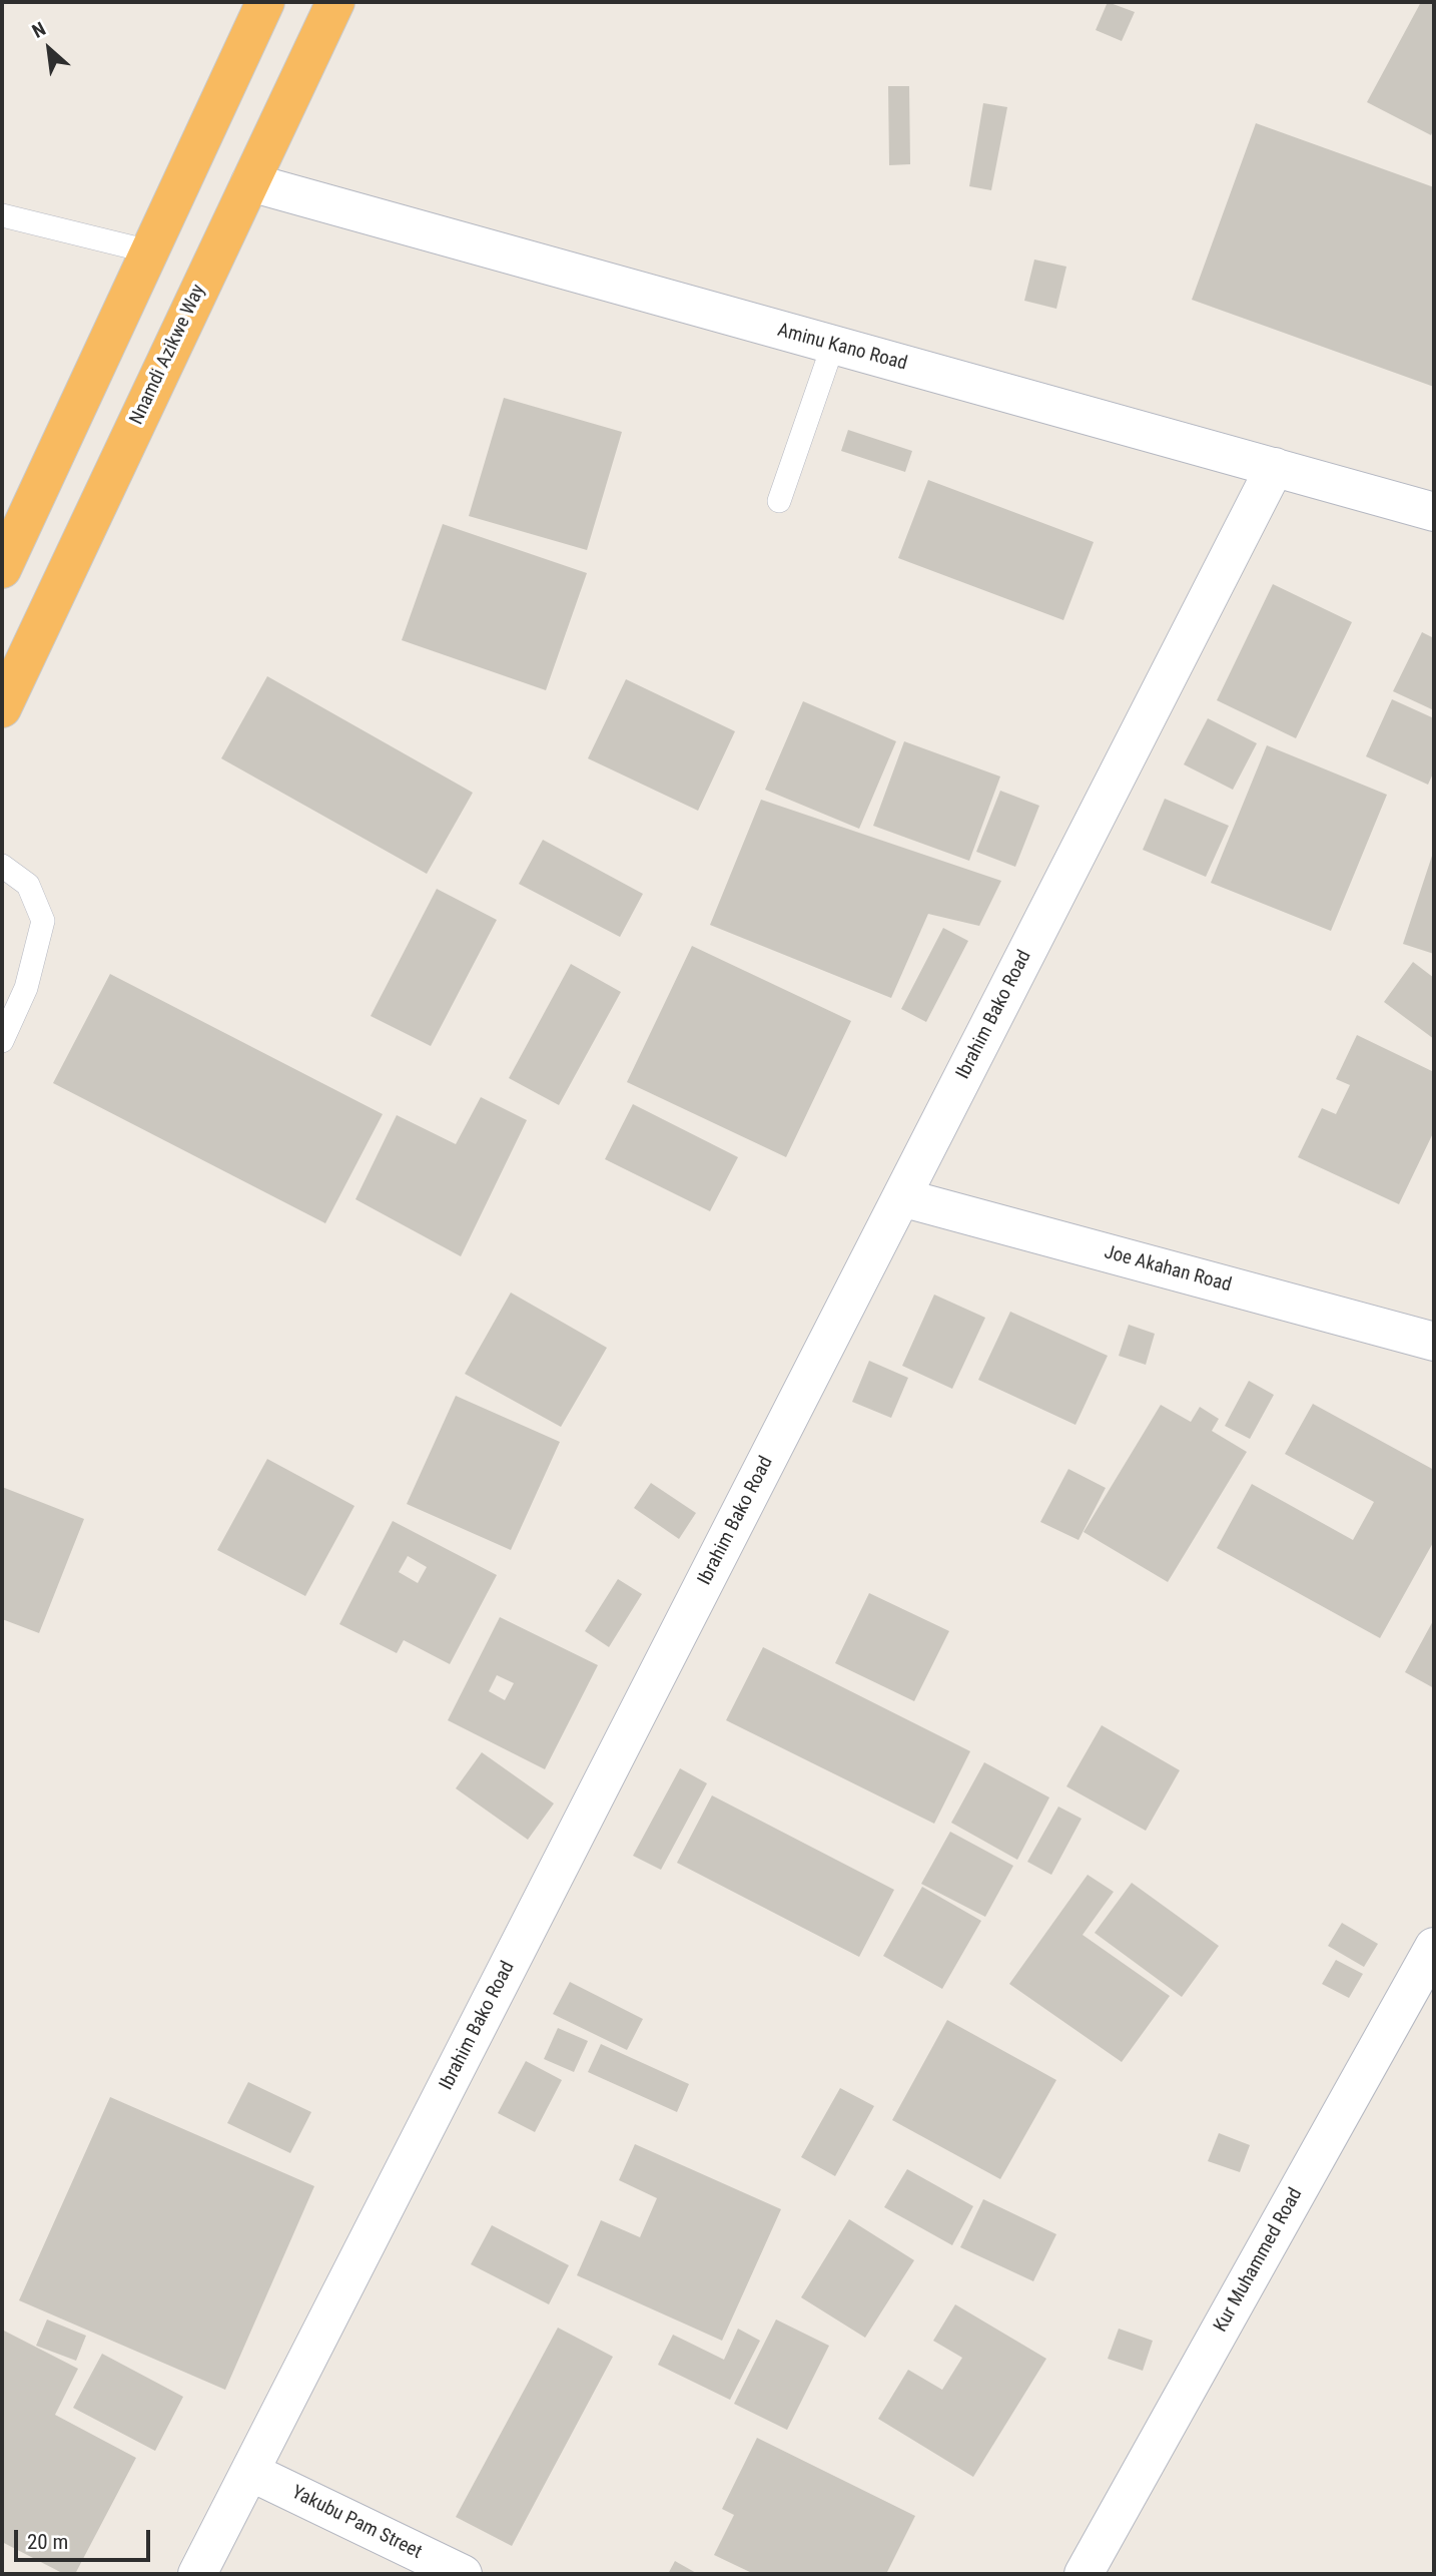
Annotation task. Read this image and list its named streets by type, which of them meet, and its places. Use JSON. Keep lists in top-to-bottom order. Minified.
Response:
{"streets":{"highway":["Nnamdi Azikwe Way"],"street":["Aminu Kano Road","Ibrahim Bako Road","Joe Akahan Road","Kur Muhammed Road","Yakubu Pam Street"]},"crossings":[["Aminu Kano Road","Nnamdi Azikwe Way"],["Aminu Kano Road","Ibrahim Bako Road"],["Ibrahim Bako Road","Joe Akahan Road"],["Ibrahim Bako Road","Yakubu Pam Street"]],"scale_bar":"20 m","north":"top left"}
